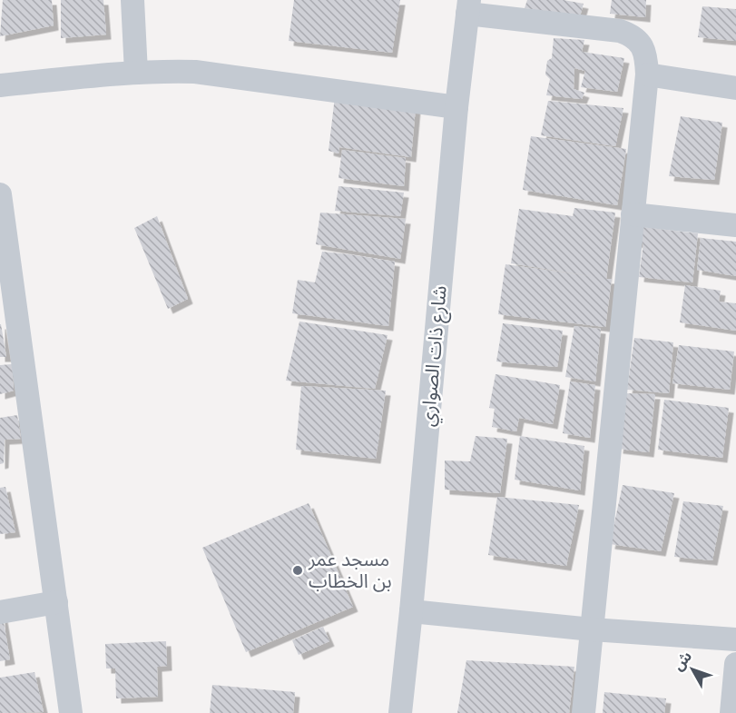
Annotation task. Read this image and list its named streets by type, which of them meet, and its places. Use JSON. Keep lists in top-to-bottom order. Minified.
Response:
{"streets":{"street":["شارع ذات الصواري"]},"places":["مسجد عمر بن الخطاب"],"north":"top left"}
